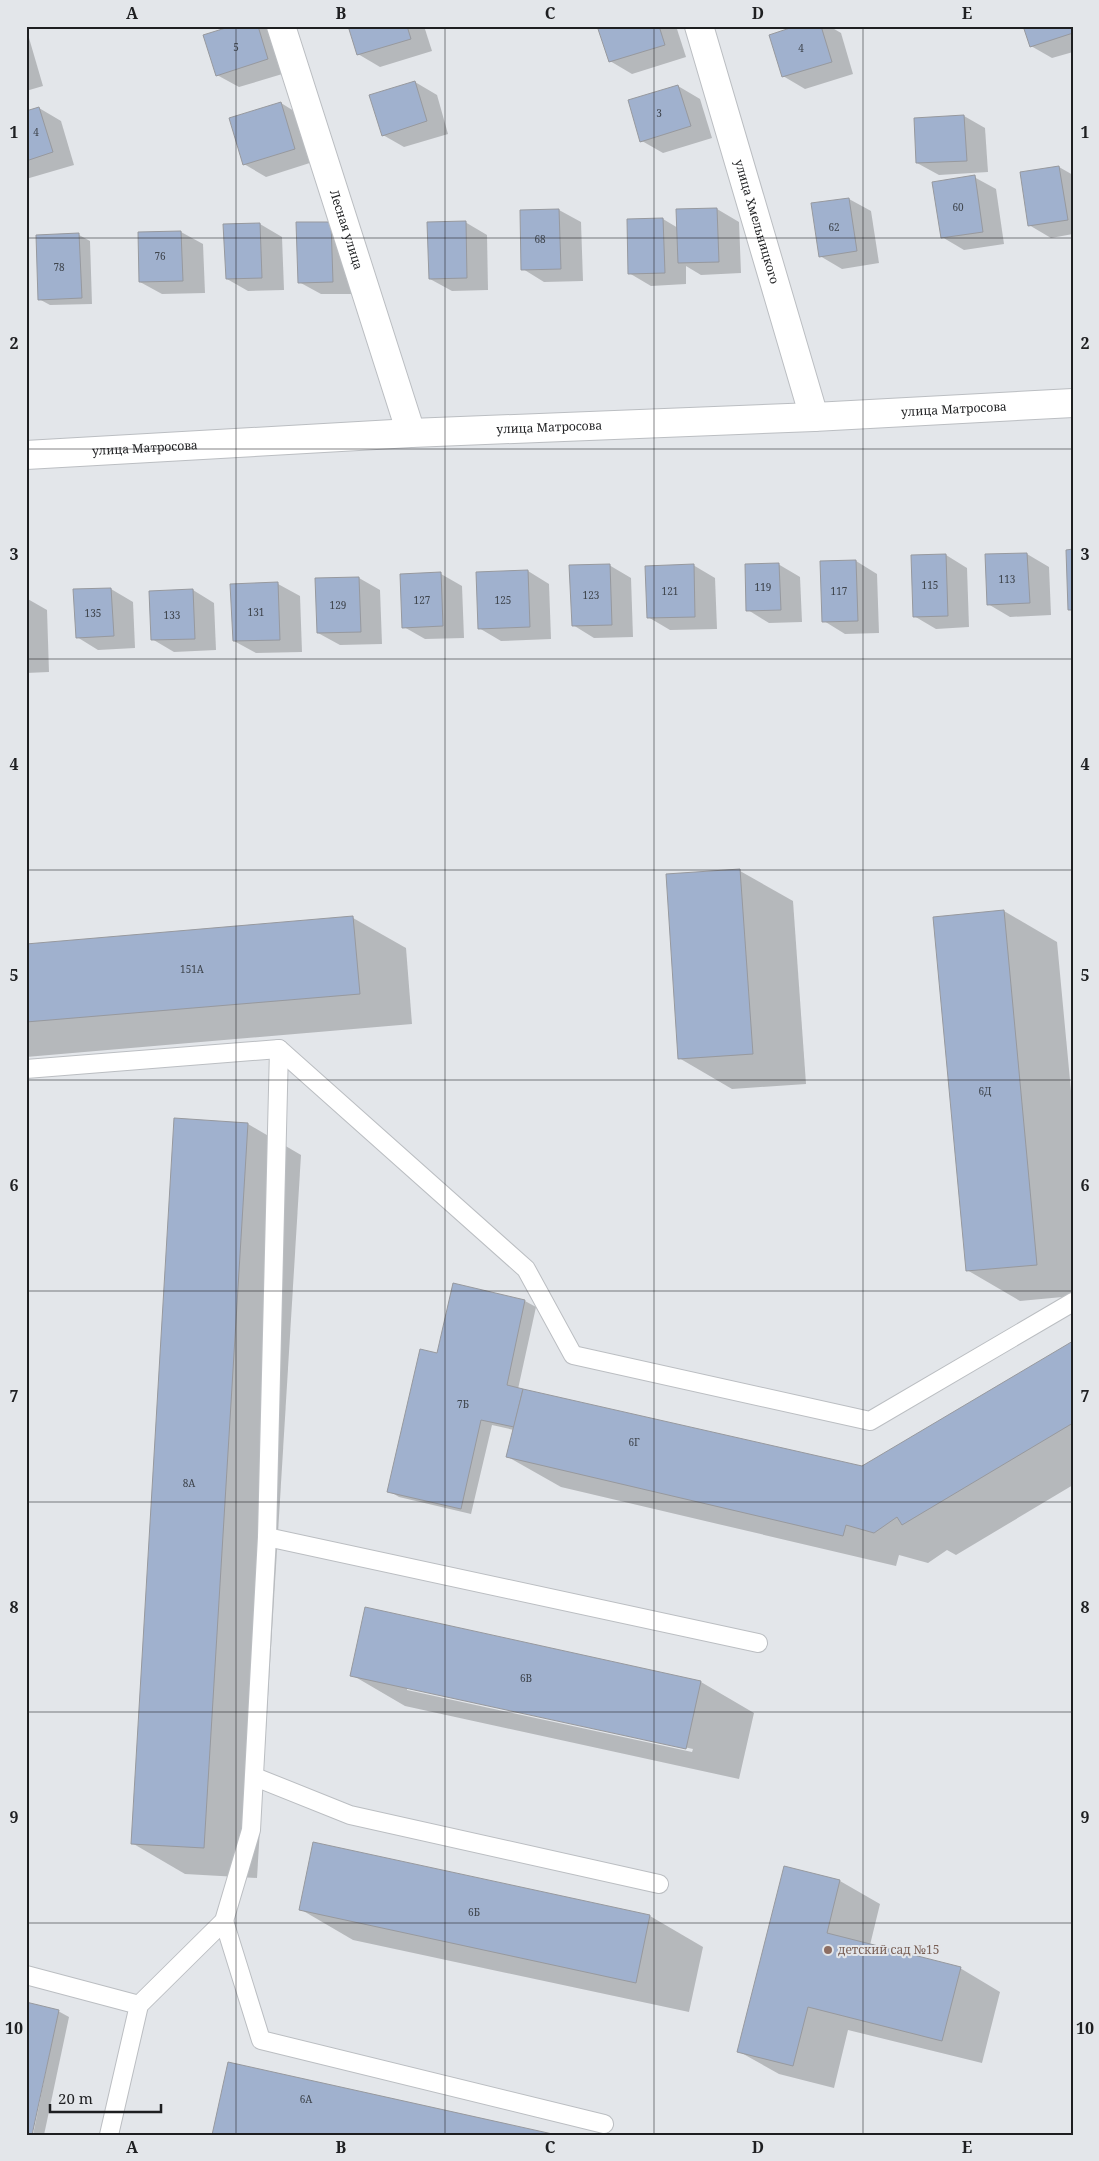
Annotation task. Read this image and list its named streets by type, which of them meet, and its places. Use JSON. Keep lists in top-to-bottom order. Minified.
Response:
{"streets":{"main road":["улица Хмельницкого","Лесная улица","улица Матросова"]},"crossings":[["улица Хмельницкого","улица Матросова"],["Лесная улица","улица Матросова"]],"places":["детский сад №15"],"house_numbers":["5","4","3","4","60","62","68","76","78","113","115","119","121","117","123","127","125","129","131","135","133","151А","6Д","7Б","6Г","8А","6В","6Б","6А"],"scale_bar":"20 m","grid":{"columns":["A","B","C","D","E"],"rows":["1","2","3","4","5","6","7","8","9","10"]}}
